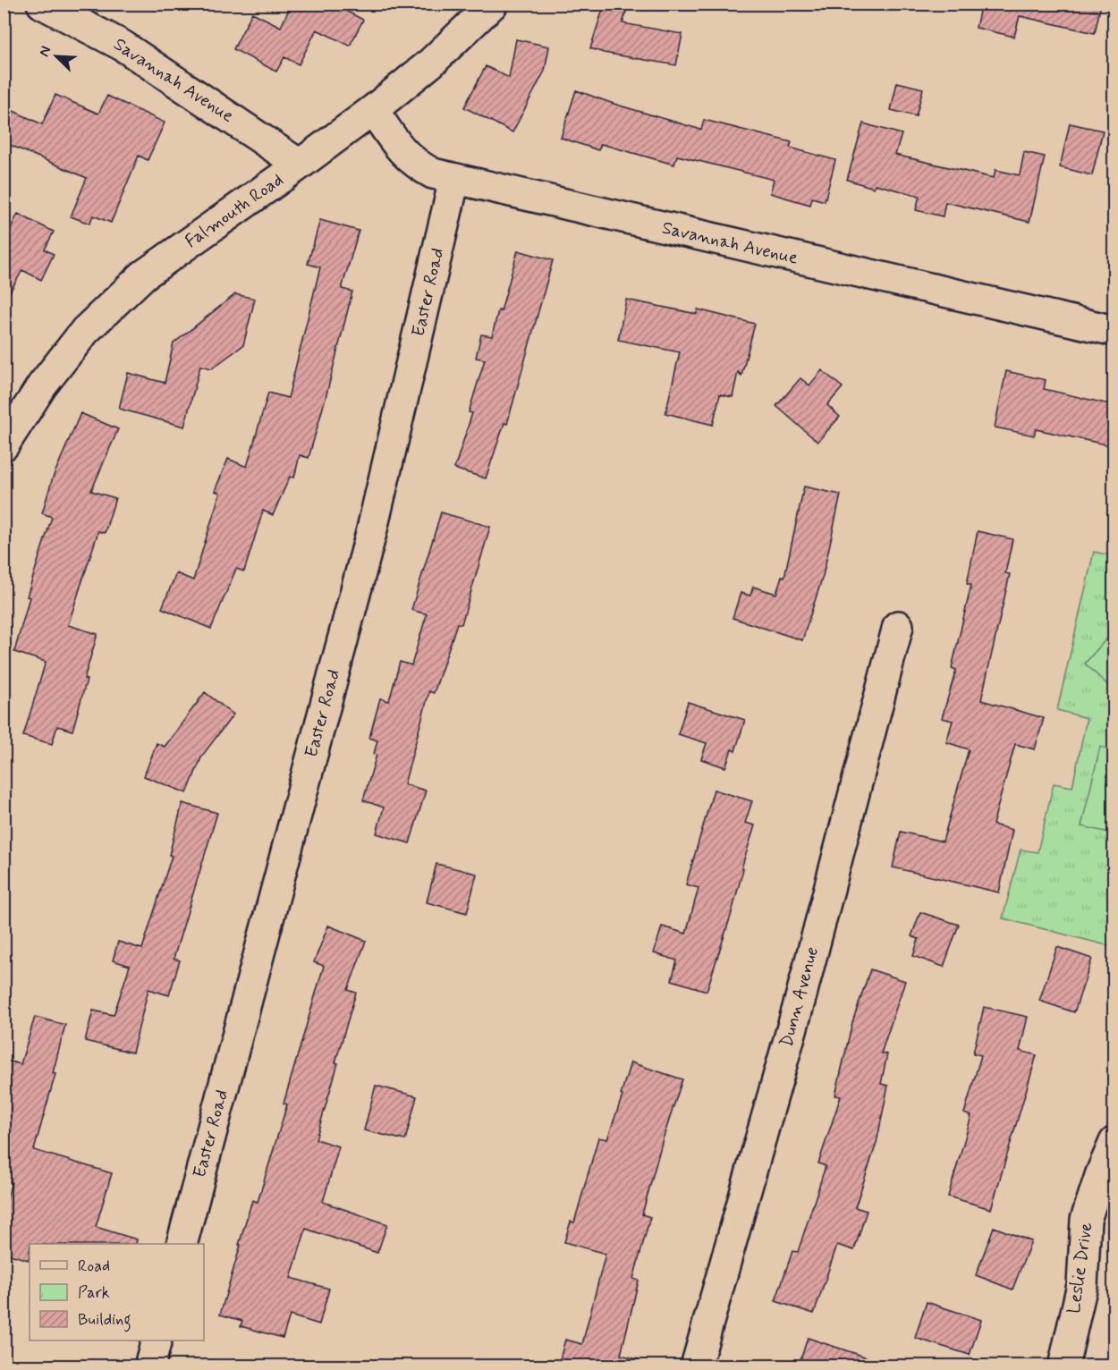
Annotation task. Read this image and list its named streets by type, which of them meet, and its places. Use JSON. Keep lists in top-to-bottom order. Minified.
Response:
{"streets":{"street":["Savannah Avenue","Falmouth Road","Easter Road","Dunn Avenue","Leslie Drive"]},"crossings":[["Savannah Avenue","Falmouth Road"],["Savannah Avenue","Easter Road"]],"legend":["Road","Park","Building"],"north":"top left"}
